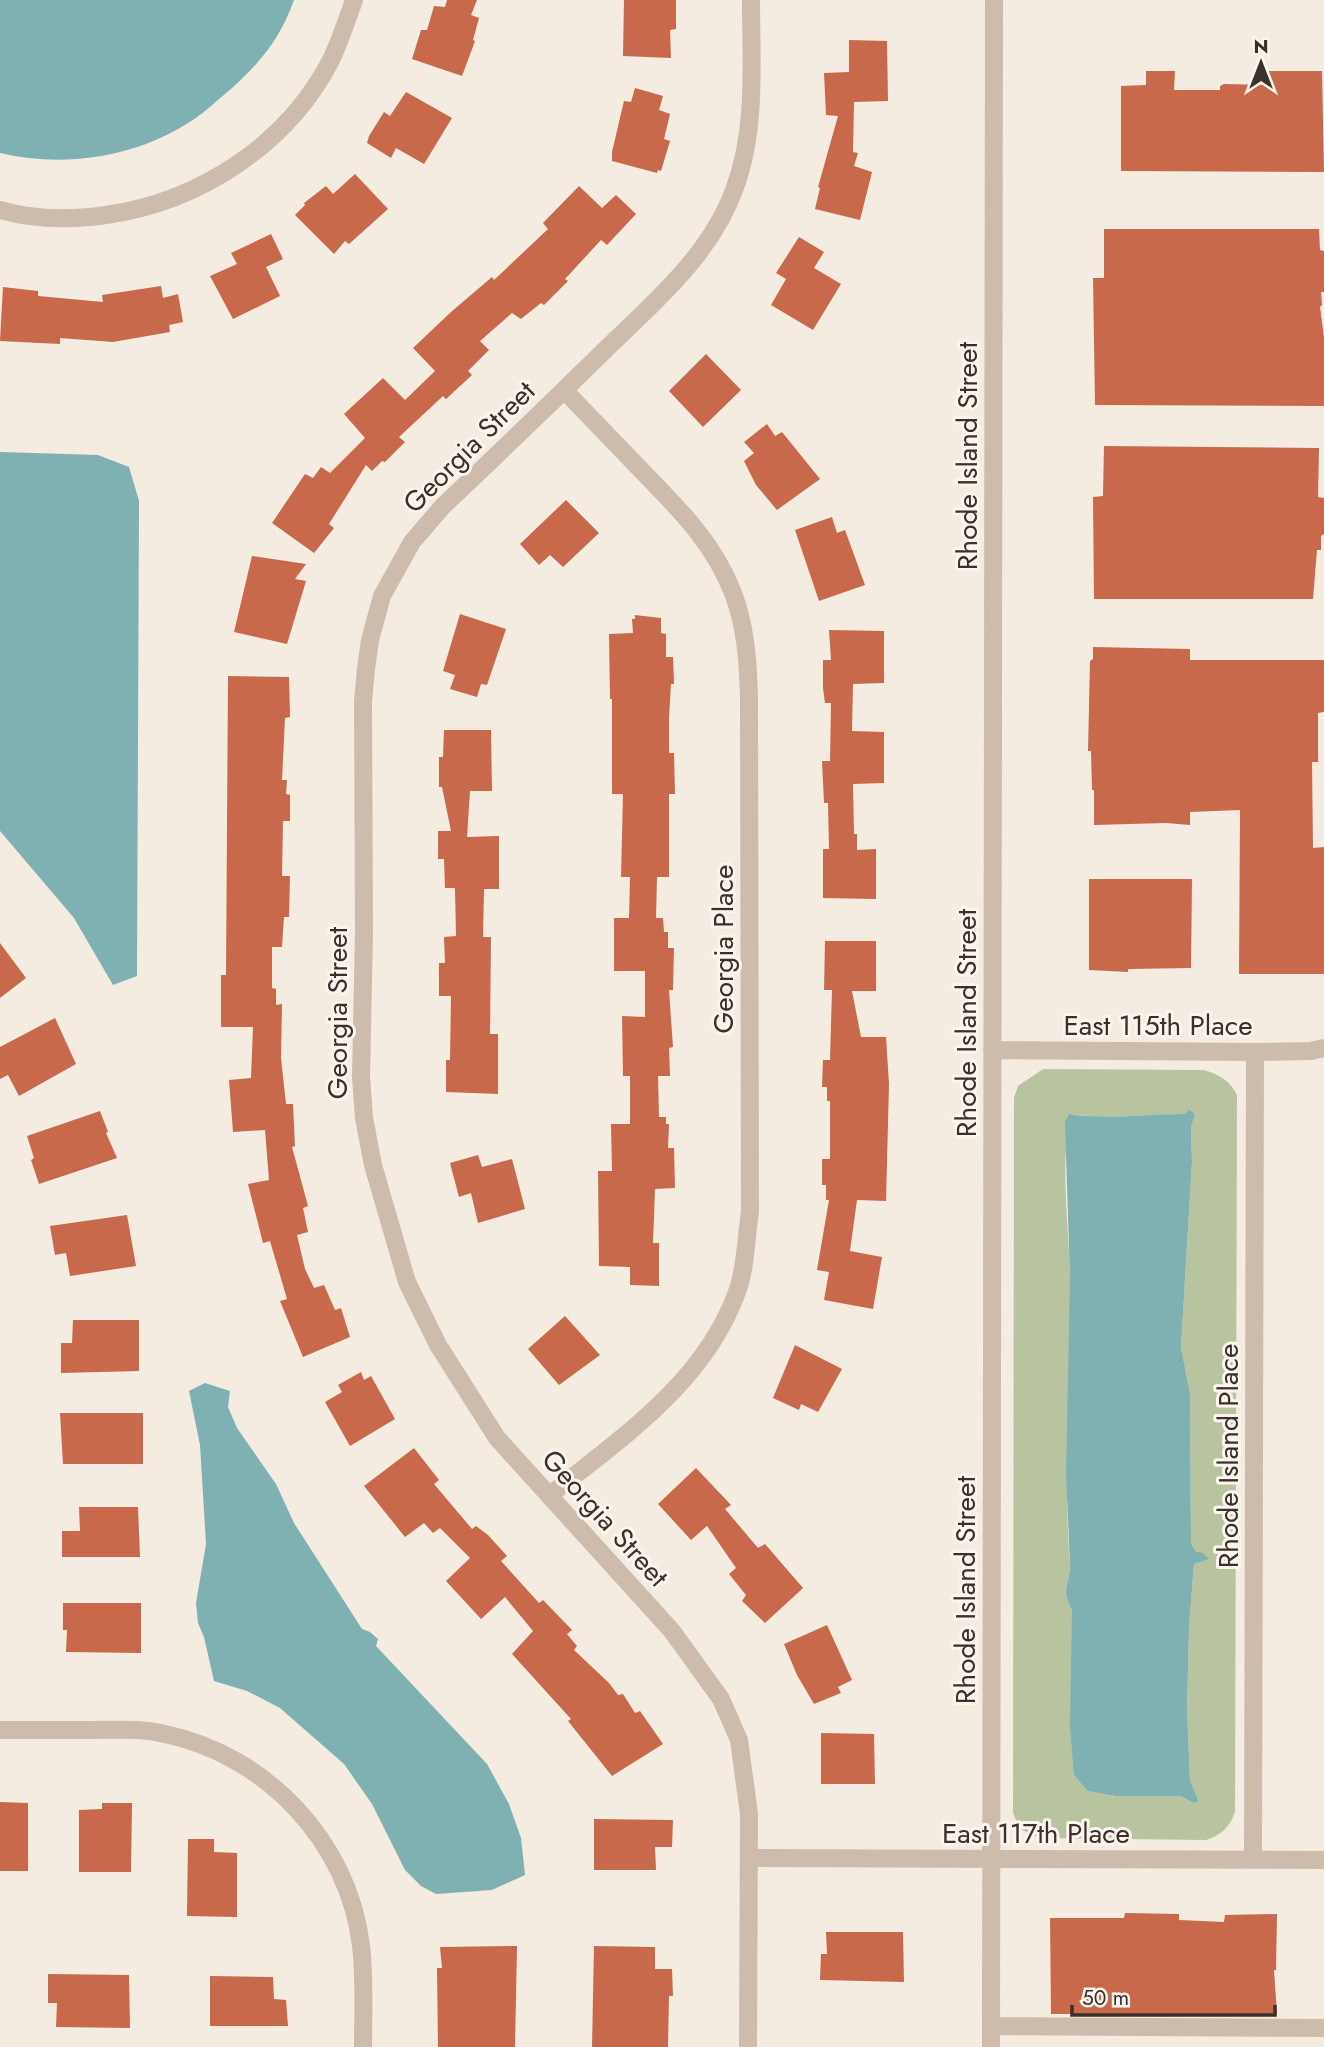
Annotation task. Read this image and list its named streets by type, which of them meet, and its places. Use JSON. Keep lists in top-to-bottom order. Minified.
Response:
{"streets":{"street":["Georgia Street","Rhode Island Street","Georgia Place","East 115th Place","Rhode Island Place","East 117th Place"]},"crossings":[["Georgia Street","Georgia Place"],["Georgia Street","East 117th Place"],["Rhode Island Street","East 115th Place"],["Rhode Island Street","East 117th Place"],["East 115th Place","Rhode Island Place"],["Rhode Island Place","East 117th Place"]],"scale_bar":"50 m","north":"top"}
